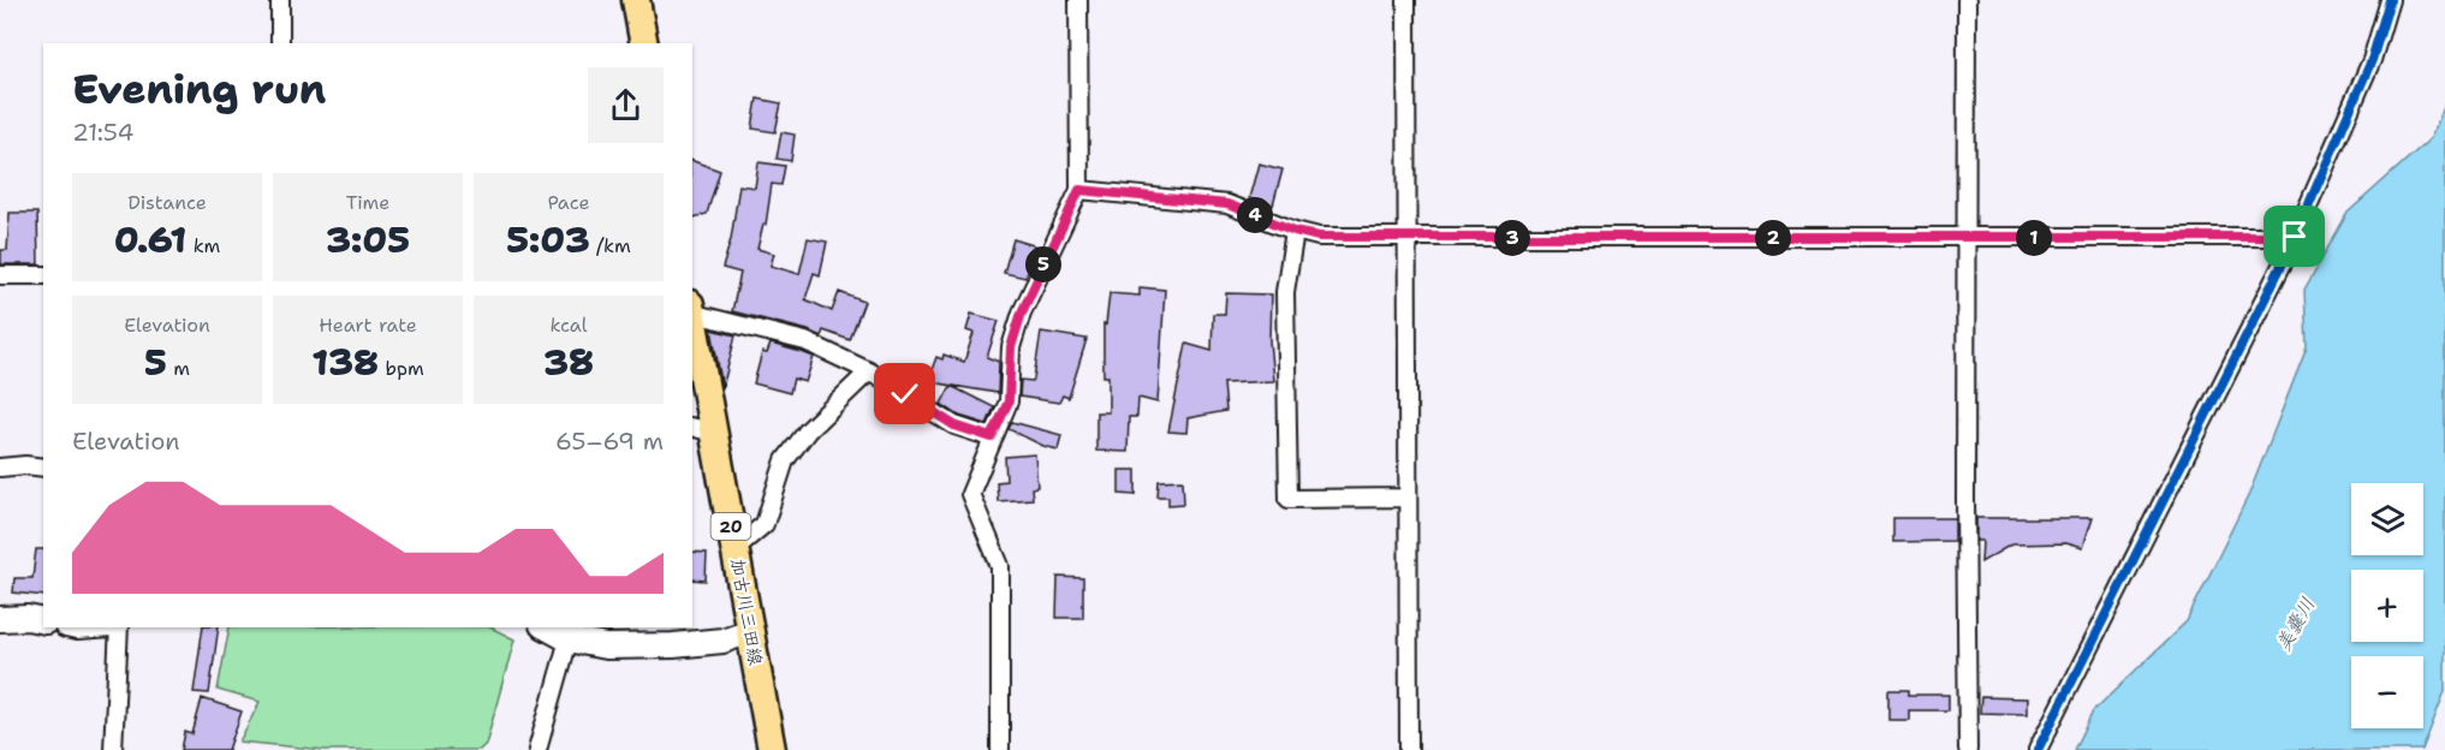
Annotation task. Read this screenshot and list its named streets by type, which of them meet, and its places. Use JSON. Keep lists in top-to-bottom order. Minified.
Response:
{"streets":{"main road":["20","加古川三田線"]},"water":["美嚢川"],"page":{"heading":["Evening run","21:54"],"stats":[["Distance","0.61 km"],["Time","3:05"],["Pace","5:03 /km"],["Elevation","5 m"],["Heart rate","138 bpm"],["kcal","38"]],"pins":["4","1","2","3","5"],"chart":["Elevation","65–69 m"],"map_buttons":["+","−"]}}
